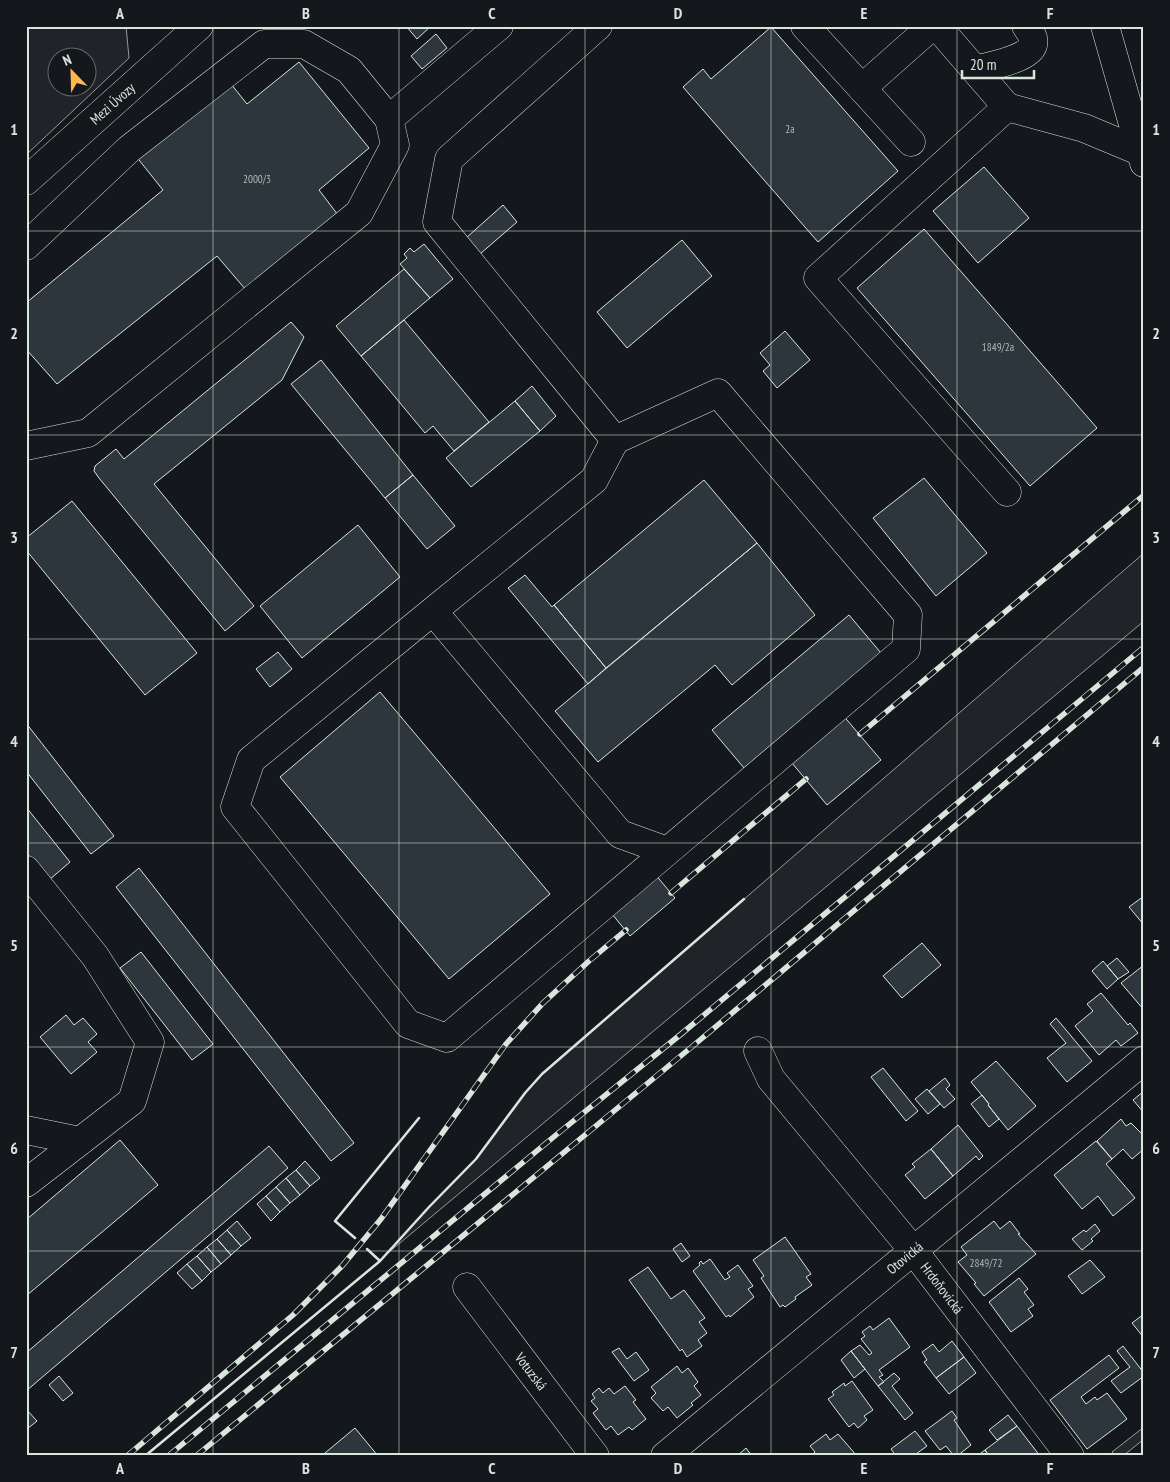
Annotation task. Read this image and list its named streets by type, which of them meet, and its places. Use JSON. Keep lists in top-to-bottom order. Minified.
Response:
{"streets":{"street":["Mezi Úvozy","Otovická","Hrdoňovická","Votuzská"]},"crossings":[["Otovická","Hrdoňovická"]],"house_numbers":["2a","2000/3","1849/2a","2849/72"],"scale_bar":"20 m","north":"top left","grid":{"columns":["A","B","C","D","E","F"],"rows":["1","2","3","4","5","6","7"]}}
